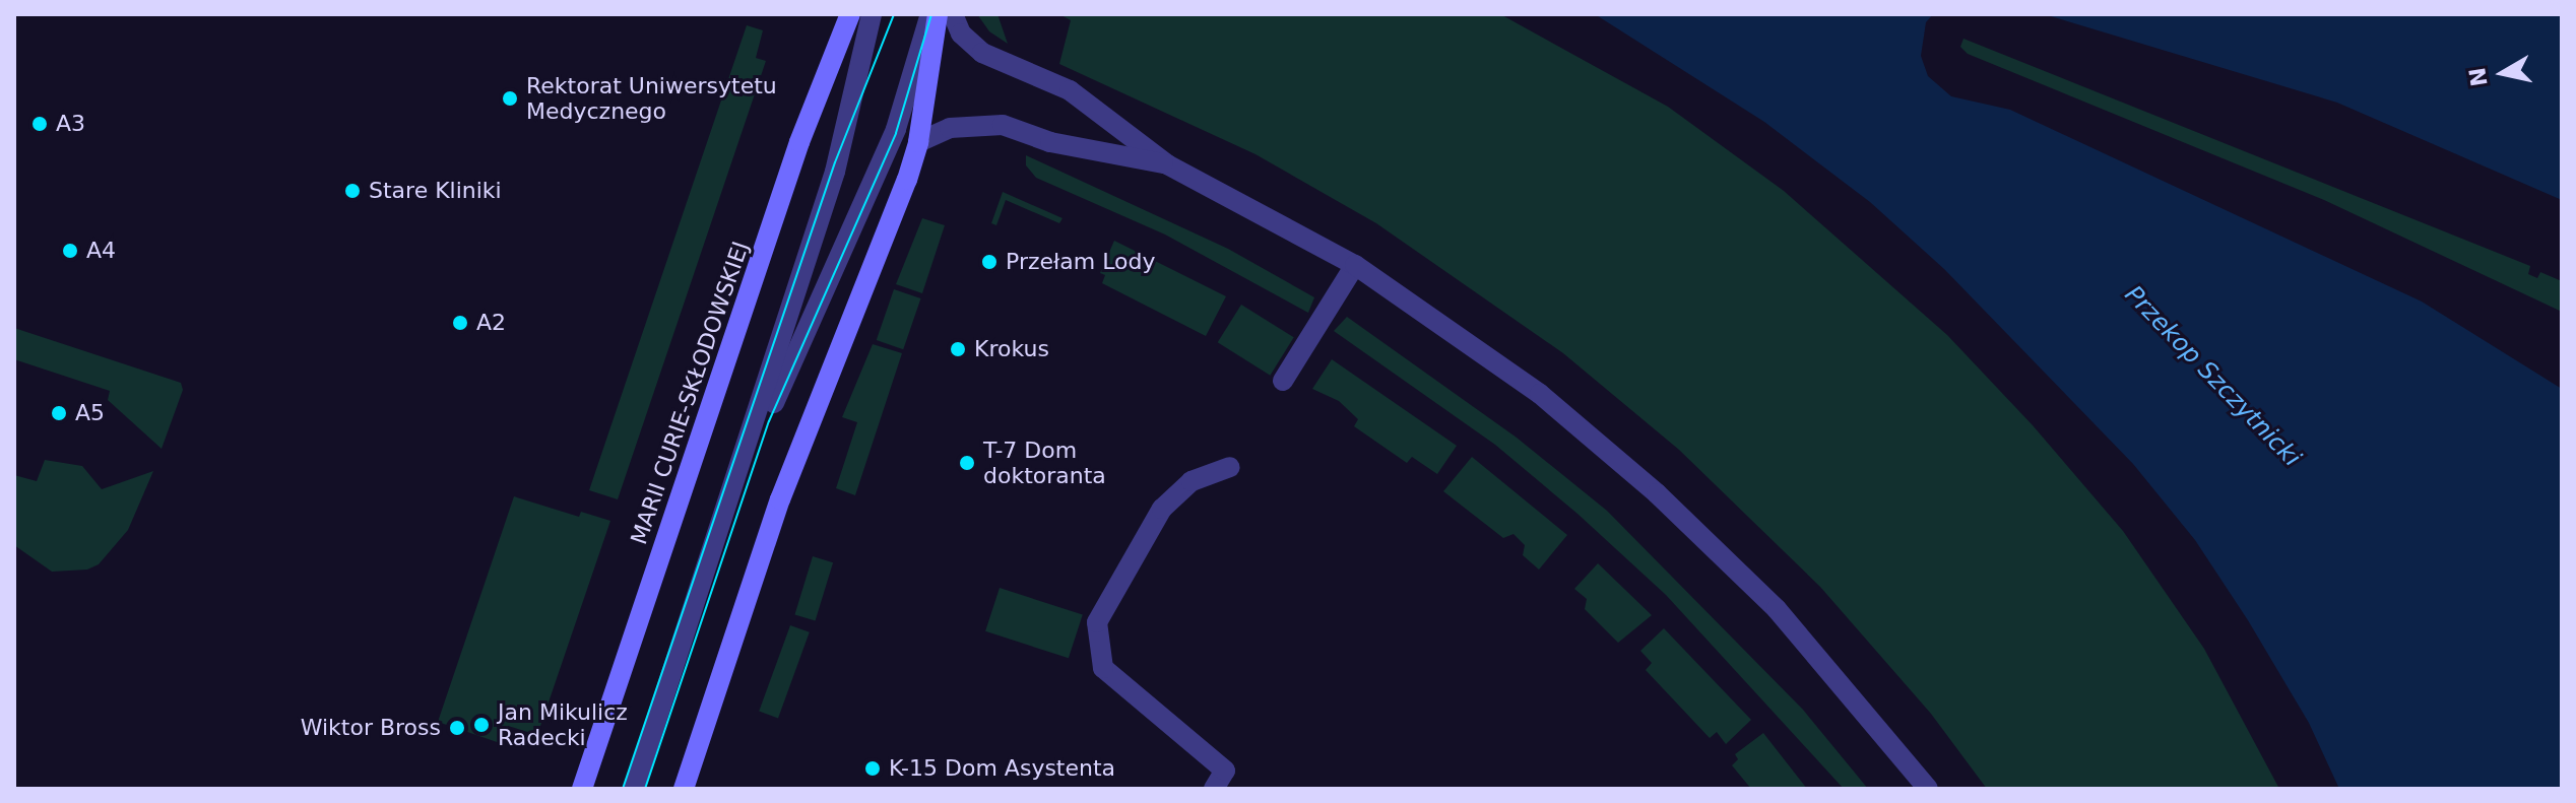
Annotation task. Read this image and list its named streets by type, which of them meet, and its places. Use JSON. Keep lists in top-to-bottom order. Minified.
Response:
{"streets":{"main road":["MARII CURIE-SKŁODOWSKIEJ"]},"water":["Przekop Szczytnicki"],"places":["Rektorat Uniwersytetu Medycznego","A3","Stare Kliniki","A4","Przełam Lody","A2","Krokus","A5","T-7 Dom doktoranta","Jan Mikulicz Radecki","Wiktor Bross","K-15 Dom Asystenta"],"north":"left"}
